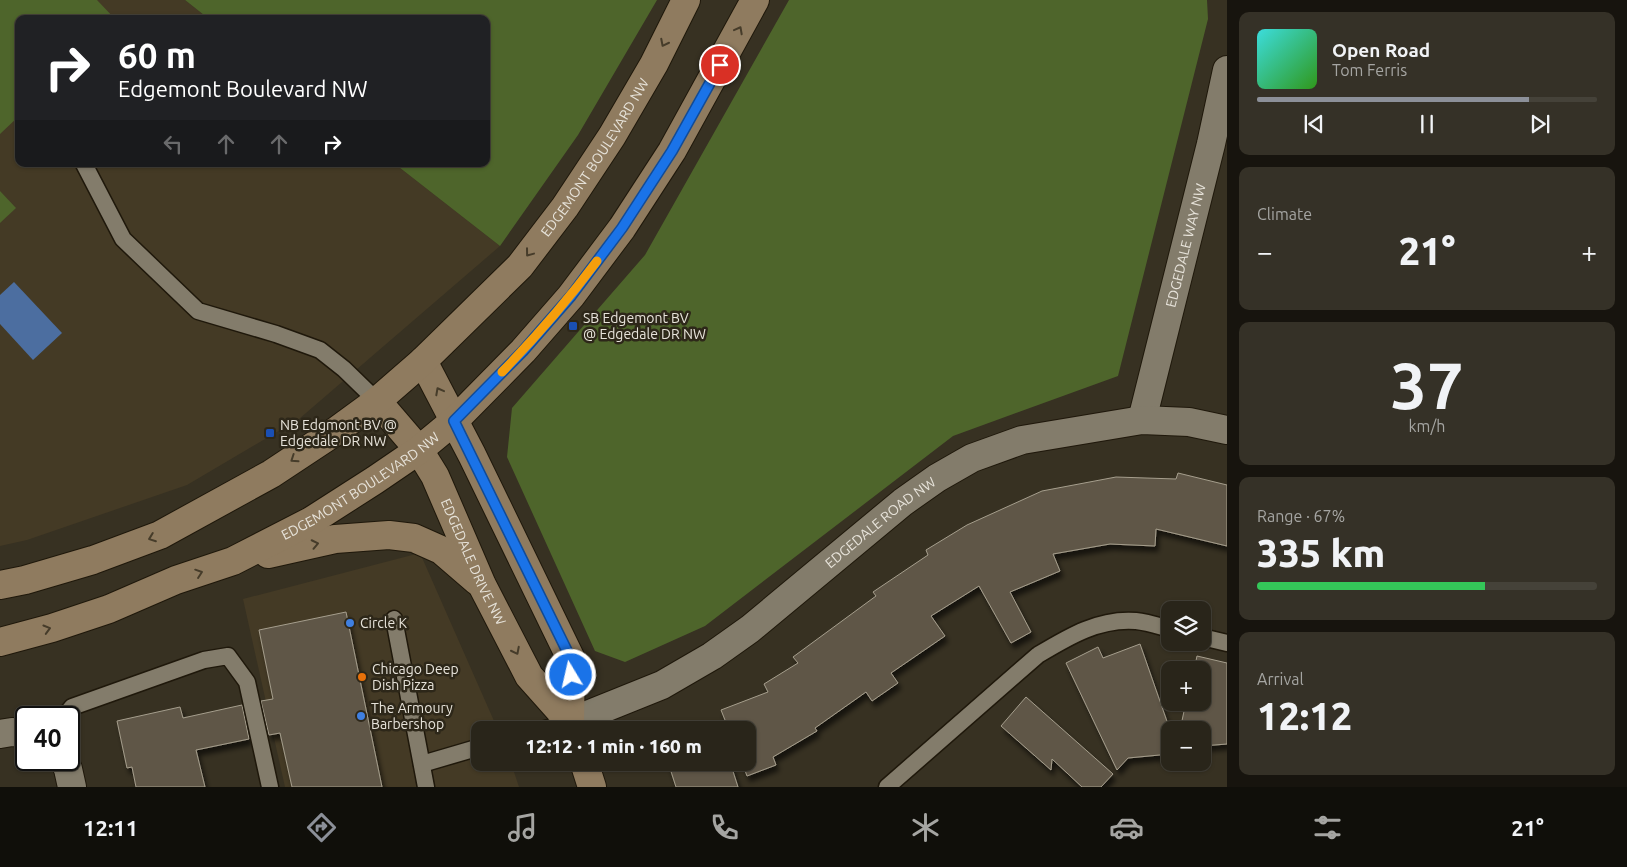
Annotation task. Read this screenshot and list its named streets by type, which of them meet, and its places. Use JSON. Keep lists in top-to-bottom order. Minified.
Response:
{"streets":{"main road":["EDGEMONT BOULEVARD NW","EDGEDALE DRIVE NW"],"street":["EDGEDALE WAY NW","EDGEDALE ROAD NW"]},"crossings":[["EDGEMONT BOULEVARD NW","EDGEDALE DRIVE NW"],["EDGEDALE WAY NW","EDGEDALE ROAD NW"]],"places":{"transit":["SB Edgemont BV @ Edgedale DR NW","NB Edgmont BV @ Edgedale DR NW"],"other":["Circle K","Chicago Deep Dish Pizza","The Armoury Barbershop"]},"page":{"turn":["60 m","Edgemont Boulevard NW"],"song":["Open Road","Tom Ferris"],"tile":["Climate",["37","km/h"],["Range · 67%","335 km"],["Arrival","12:12"]],"heat":["−","21°","+"],"map_buttons":["+","−"],"limit":"40","trip":"12:12 · 1 min · 160 m","tabs":["12:11","21°"]}}
